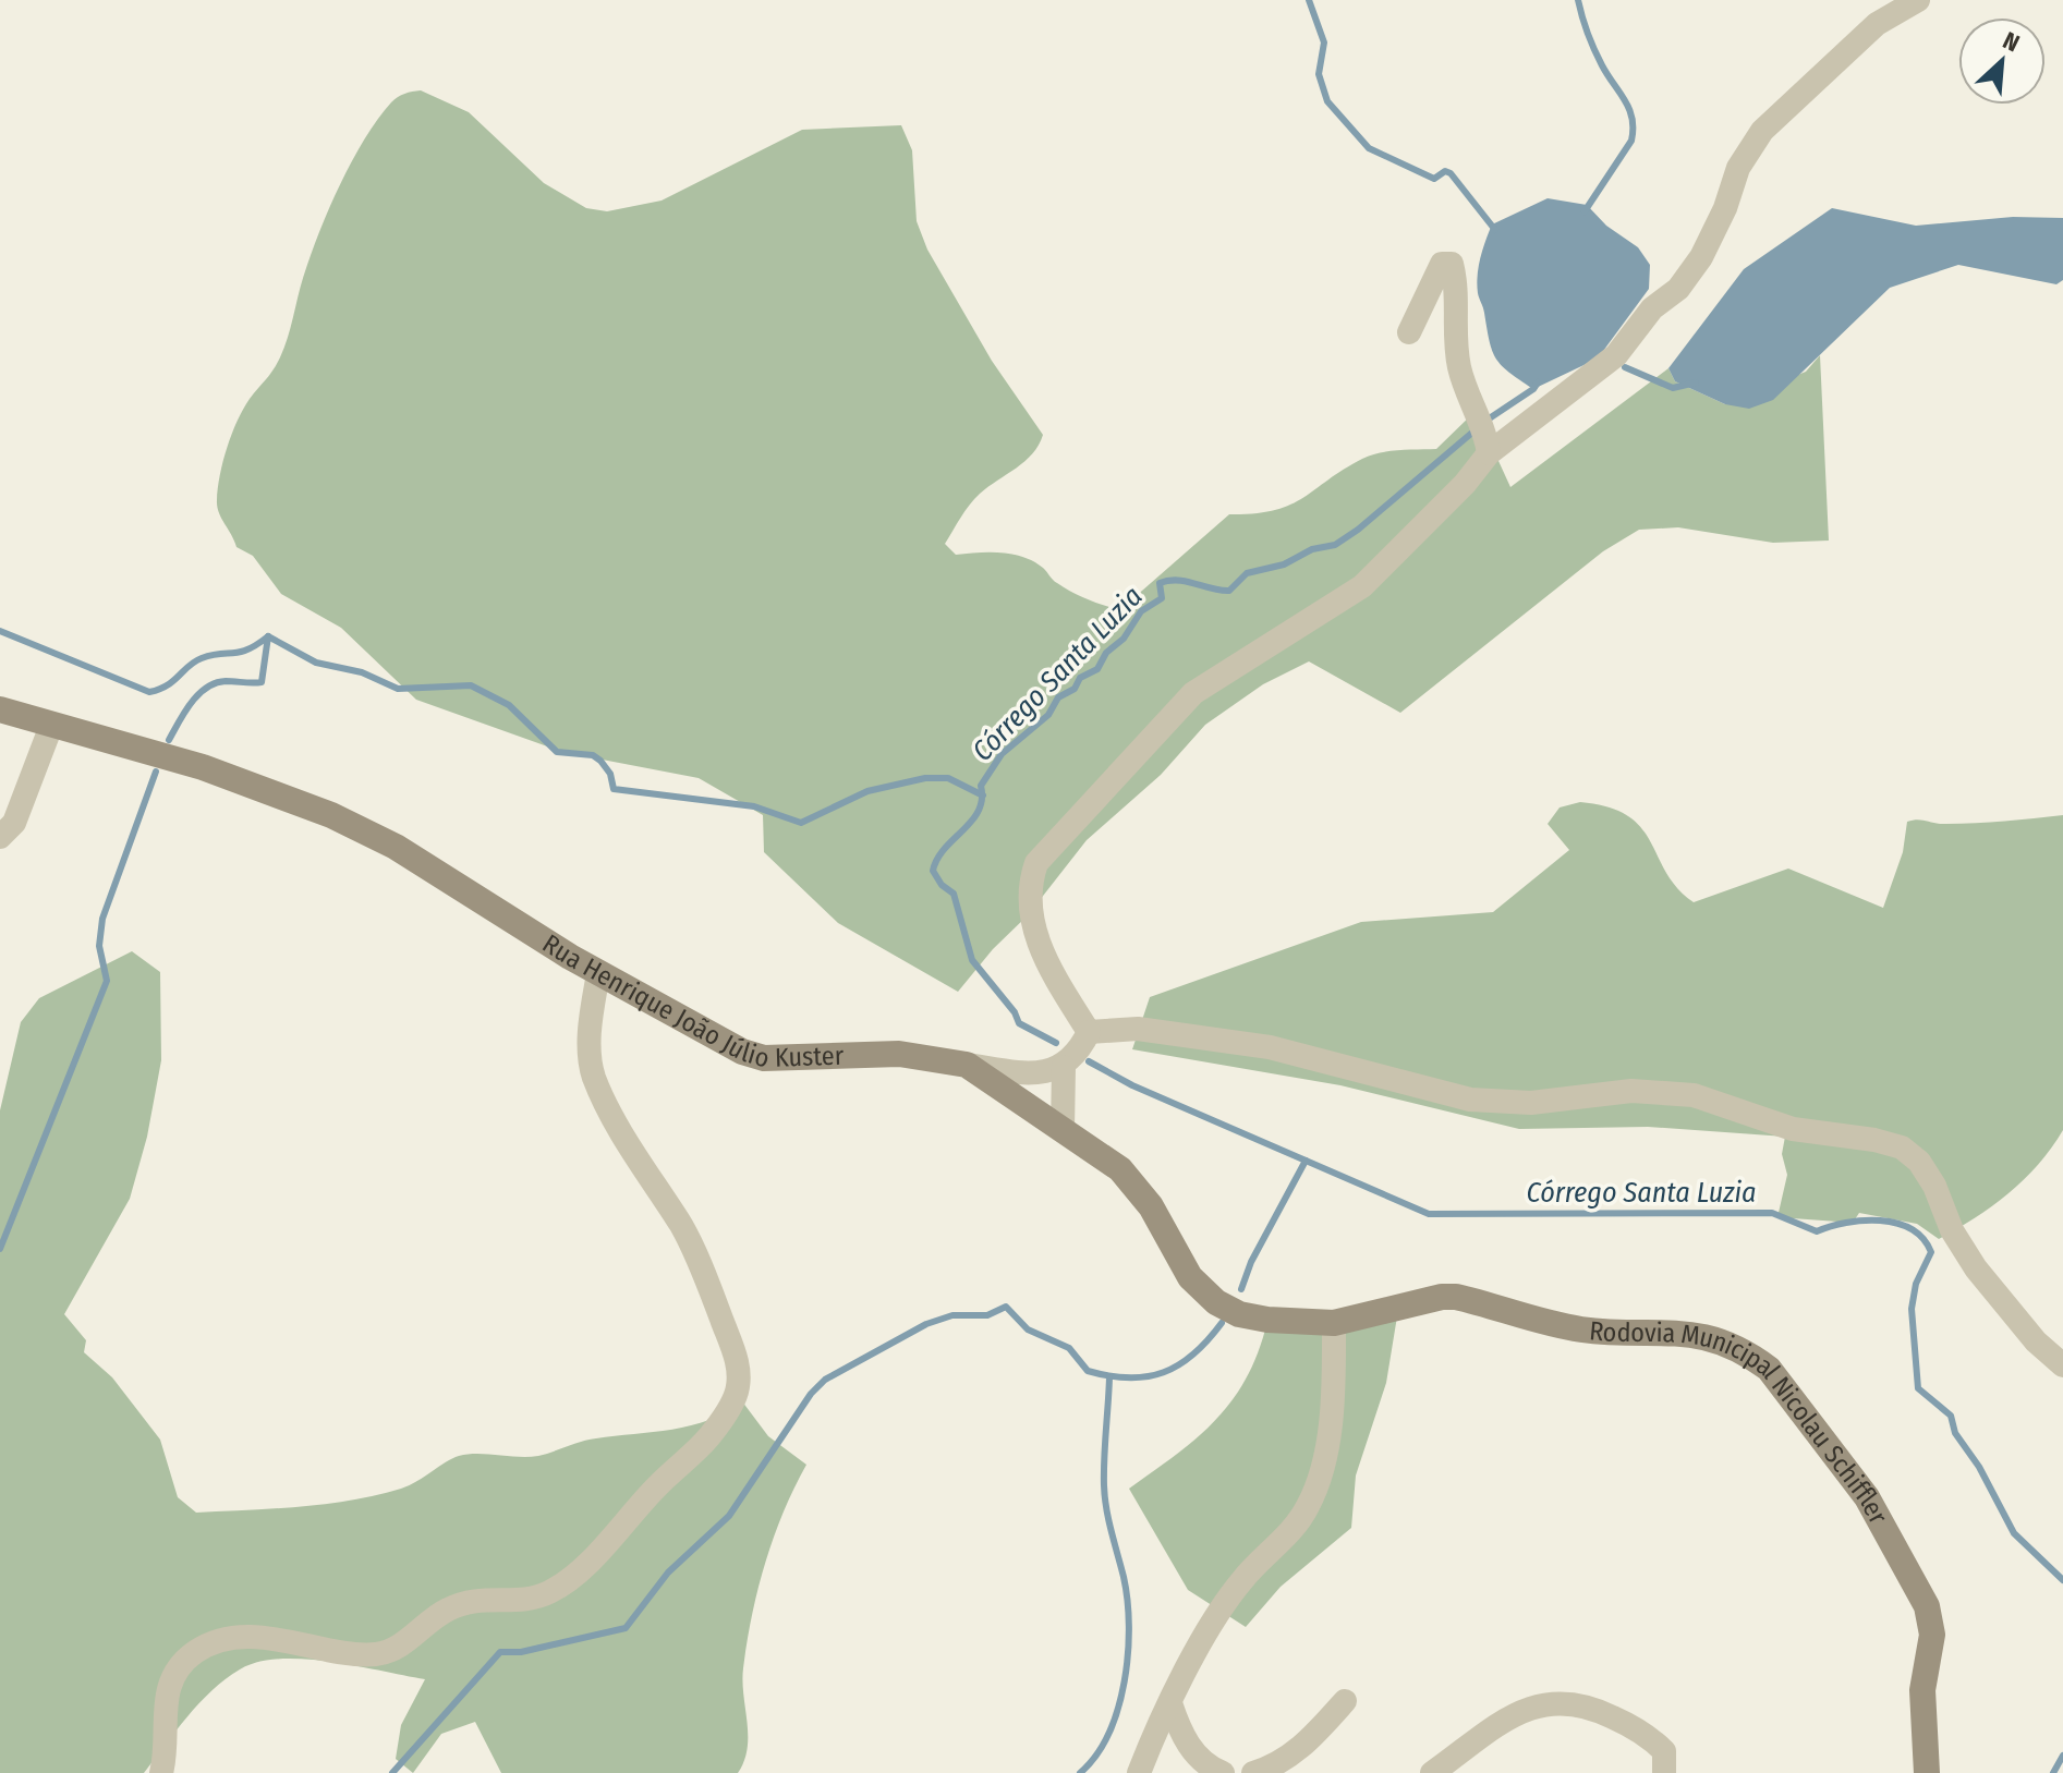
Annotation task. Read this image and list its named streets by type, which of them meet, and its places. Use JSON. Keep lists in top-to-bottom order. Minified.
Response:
{"streets":{"street":["Rua Henrique João Júlio Kuster","Rodovia Municipal Nicolau Schiffler"]},"crossings":[["Rua Henrique João Júlio Kuster","Rodovia Municipal Nicolau Schiffler"]],"water":["Córrego Santa Luzia"],"north":"top right"}
